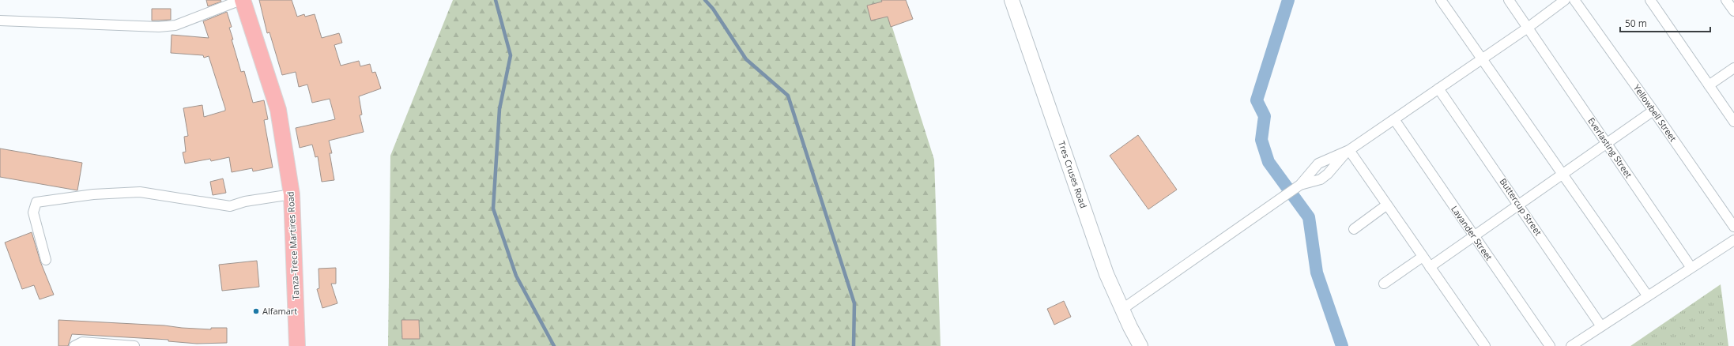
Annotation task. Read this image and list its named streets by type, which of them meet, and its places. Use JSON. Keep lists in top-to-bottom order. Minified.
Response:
{"streets":{"main road":["Tres Cruses Road","Tanza-Trece Martires Road"],"street":["Yellowbell Street","Everlasting Street","Buttercup Street","Lavander Street"]},"places":["Alfamart"],"scale_bar":"50 m"}
